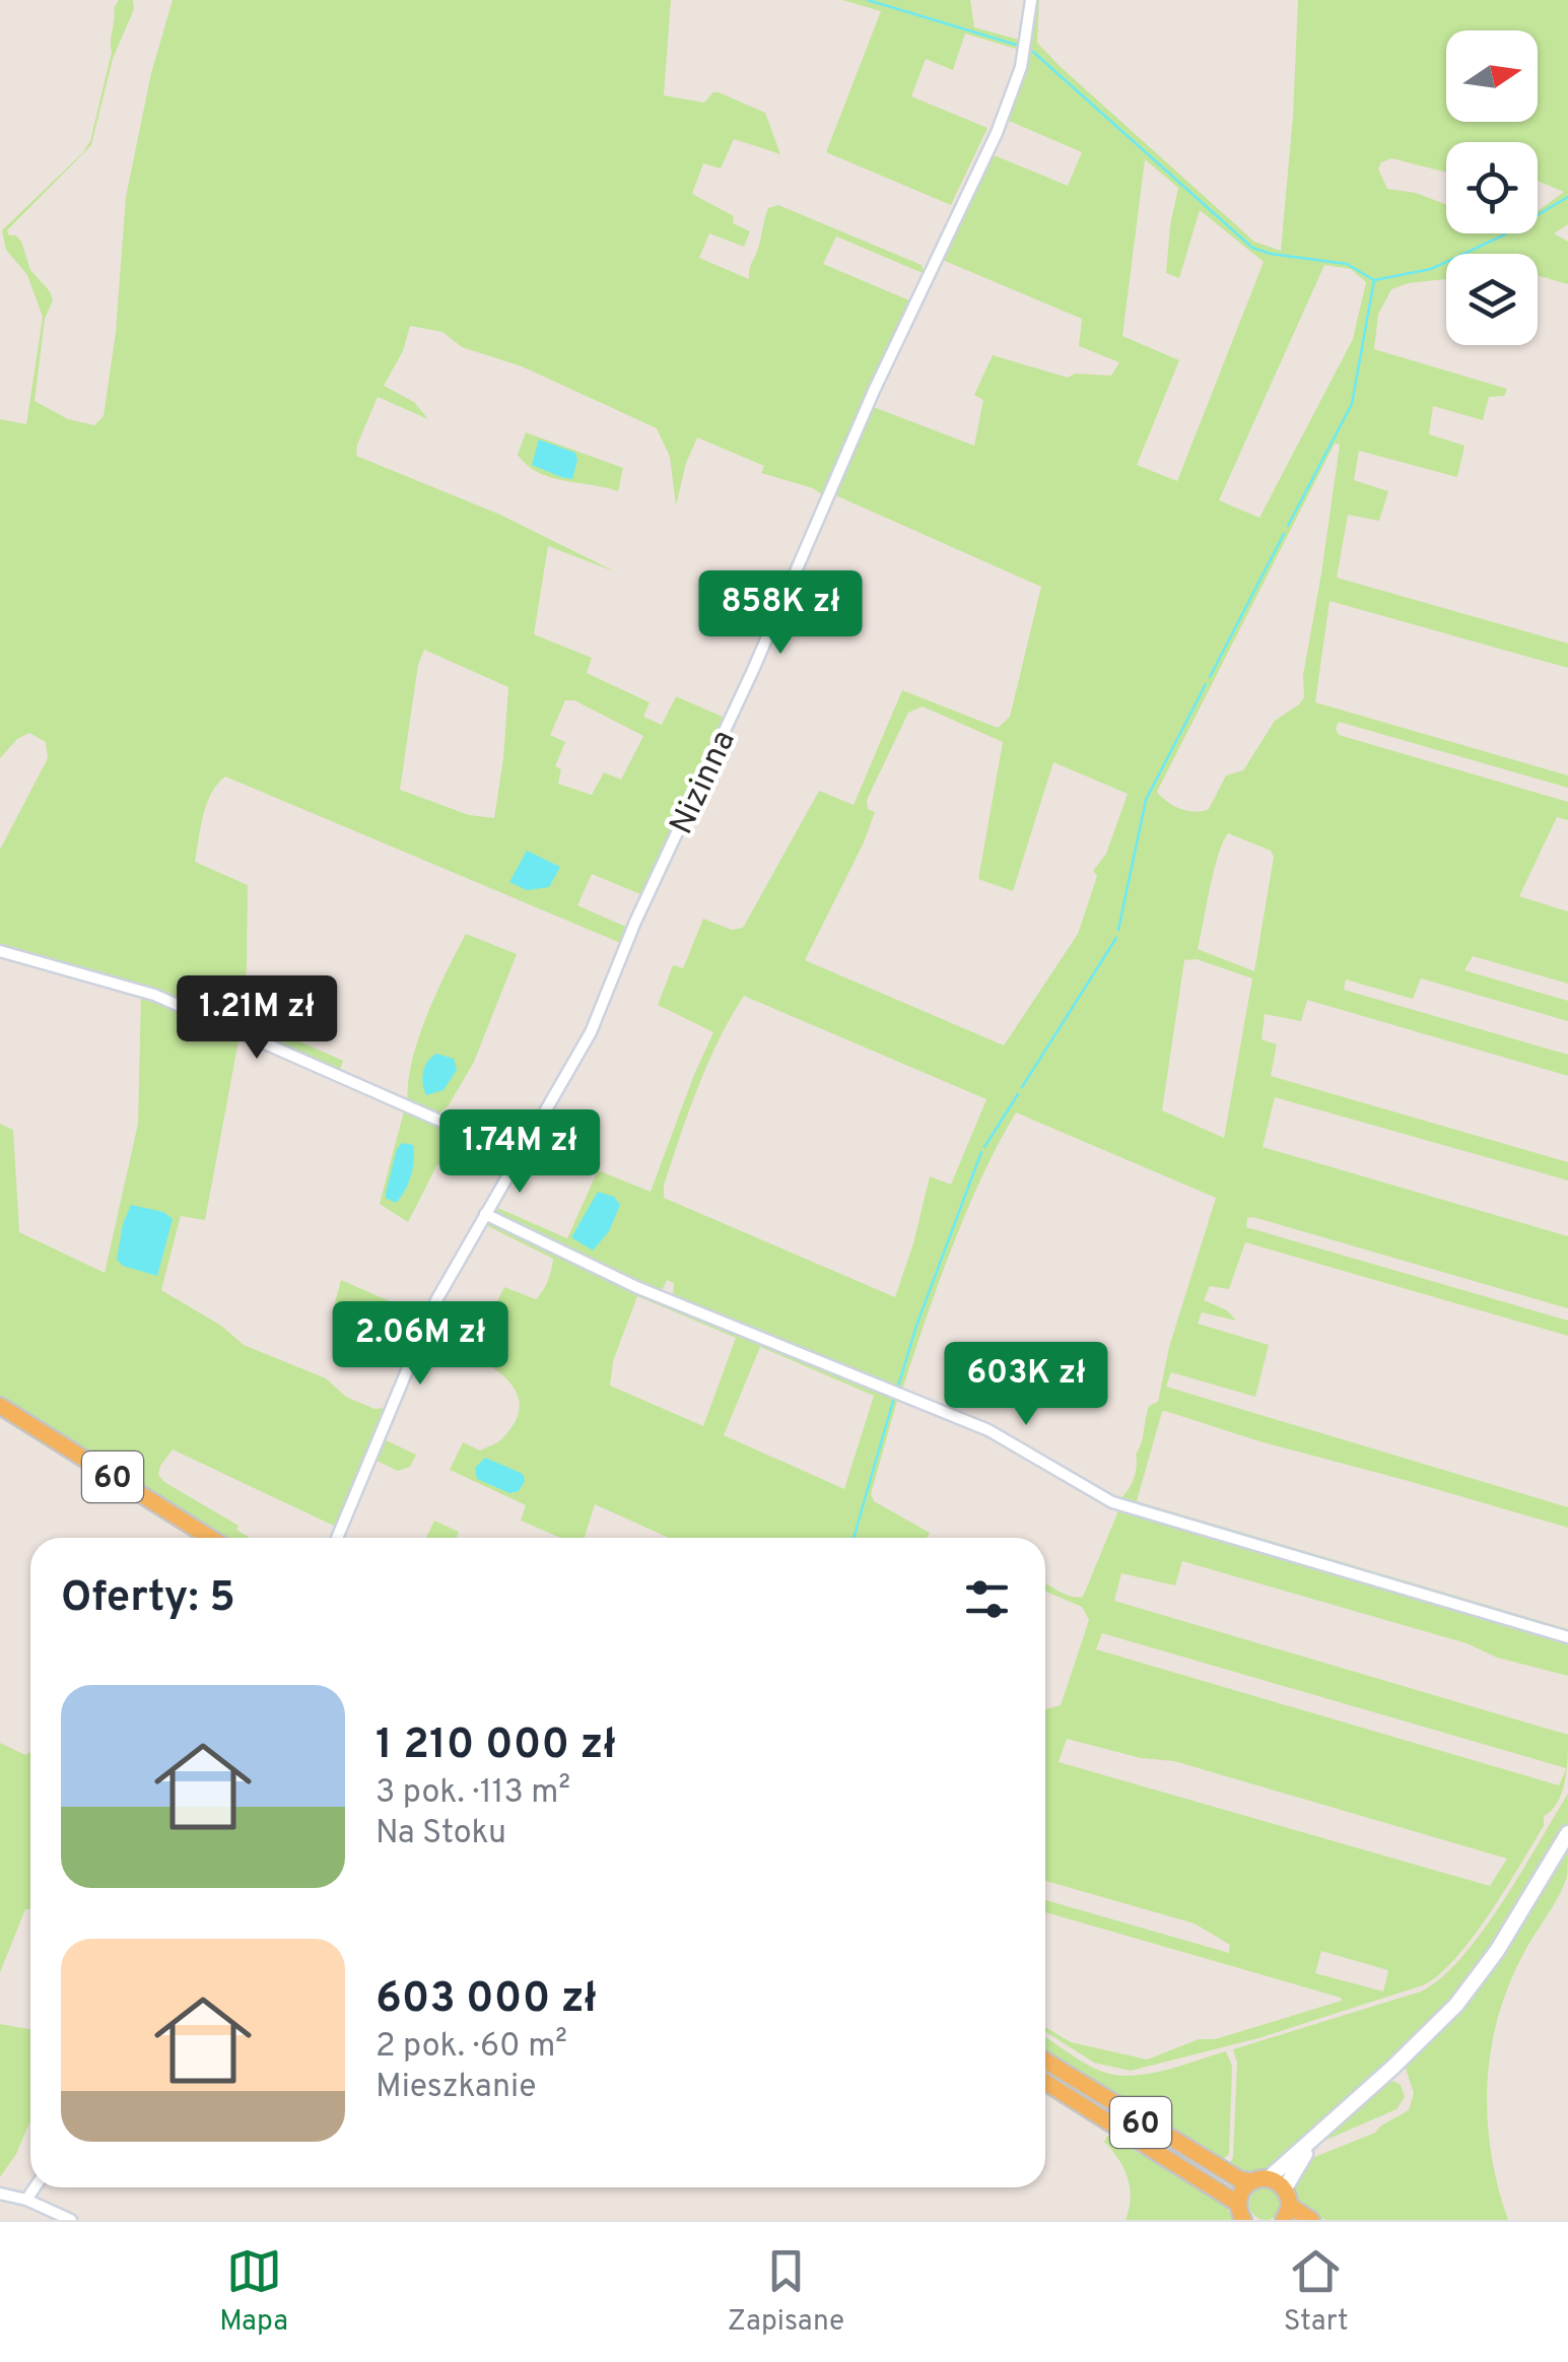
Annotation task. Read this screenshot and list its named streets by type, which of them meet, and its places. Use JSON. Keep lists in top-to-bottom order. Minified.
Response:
{"streets":{"main road":["60"],"street":["Nizinna"]},"north":"right","page":{"price":["858K zł","1.21M zł","1.74M zł","2.06M zł","603K zł"],"heading":"Oferty: 5","list":[{"name":"1 210 000 zł","note":"3 pok. · 113 m² · Na Stoku"},{"name":"603 000 zł","note":"2 pok. · 60 m² · Mieszkanie"}],"tabs":["Mapa","Zapisane","Start"]}}
